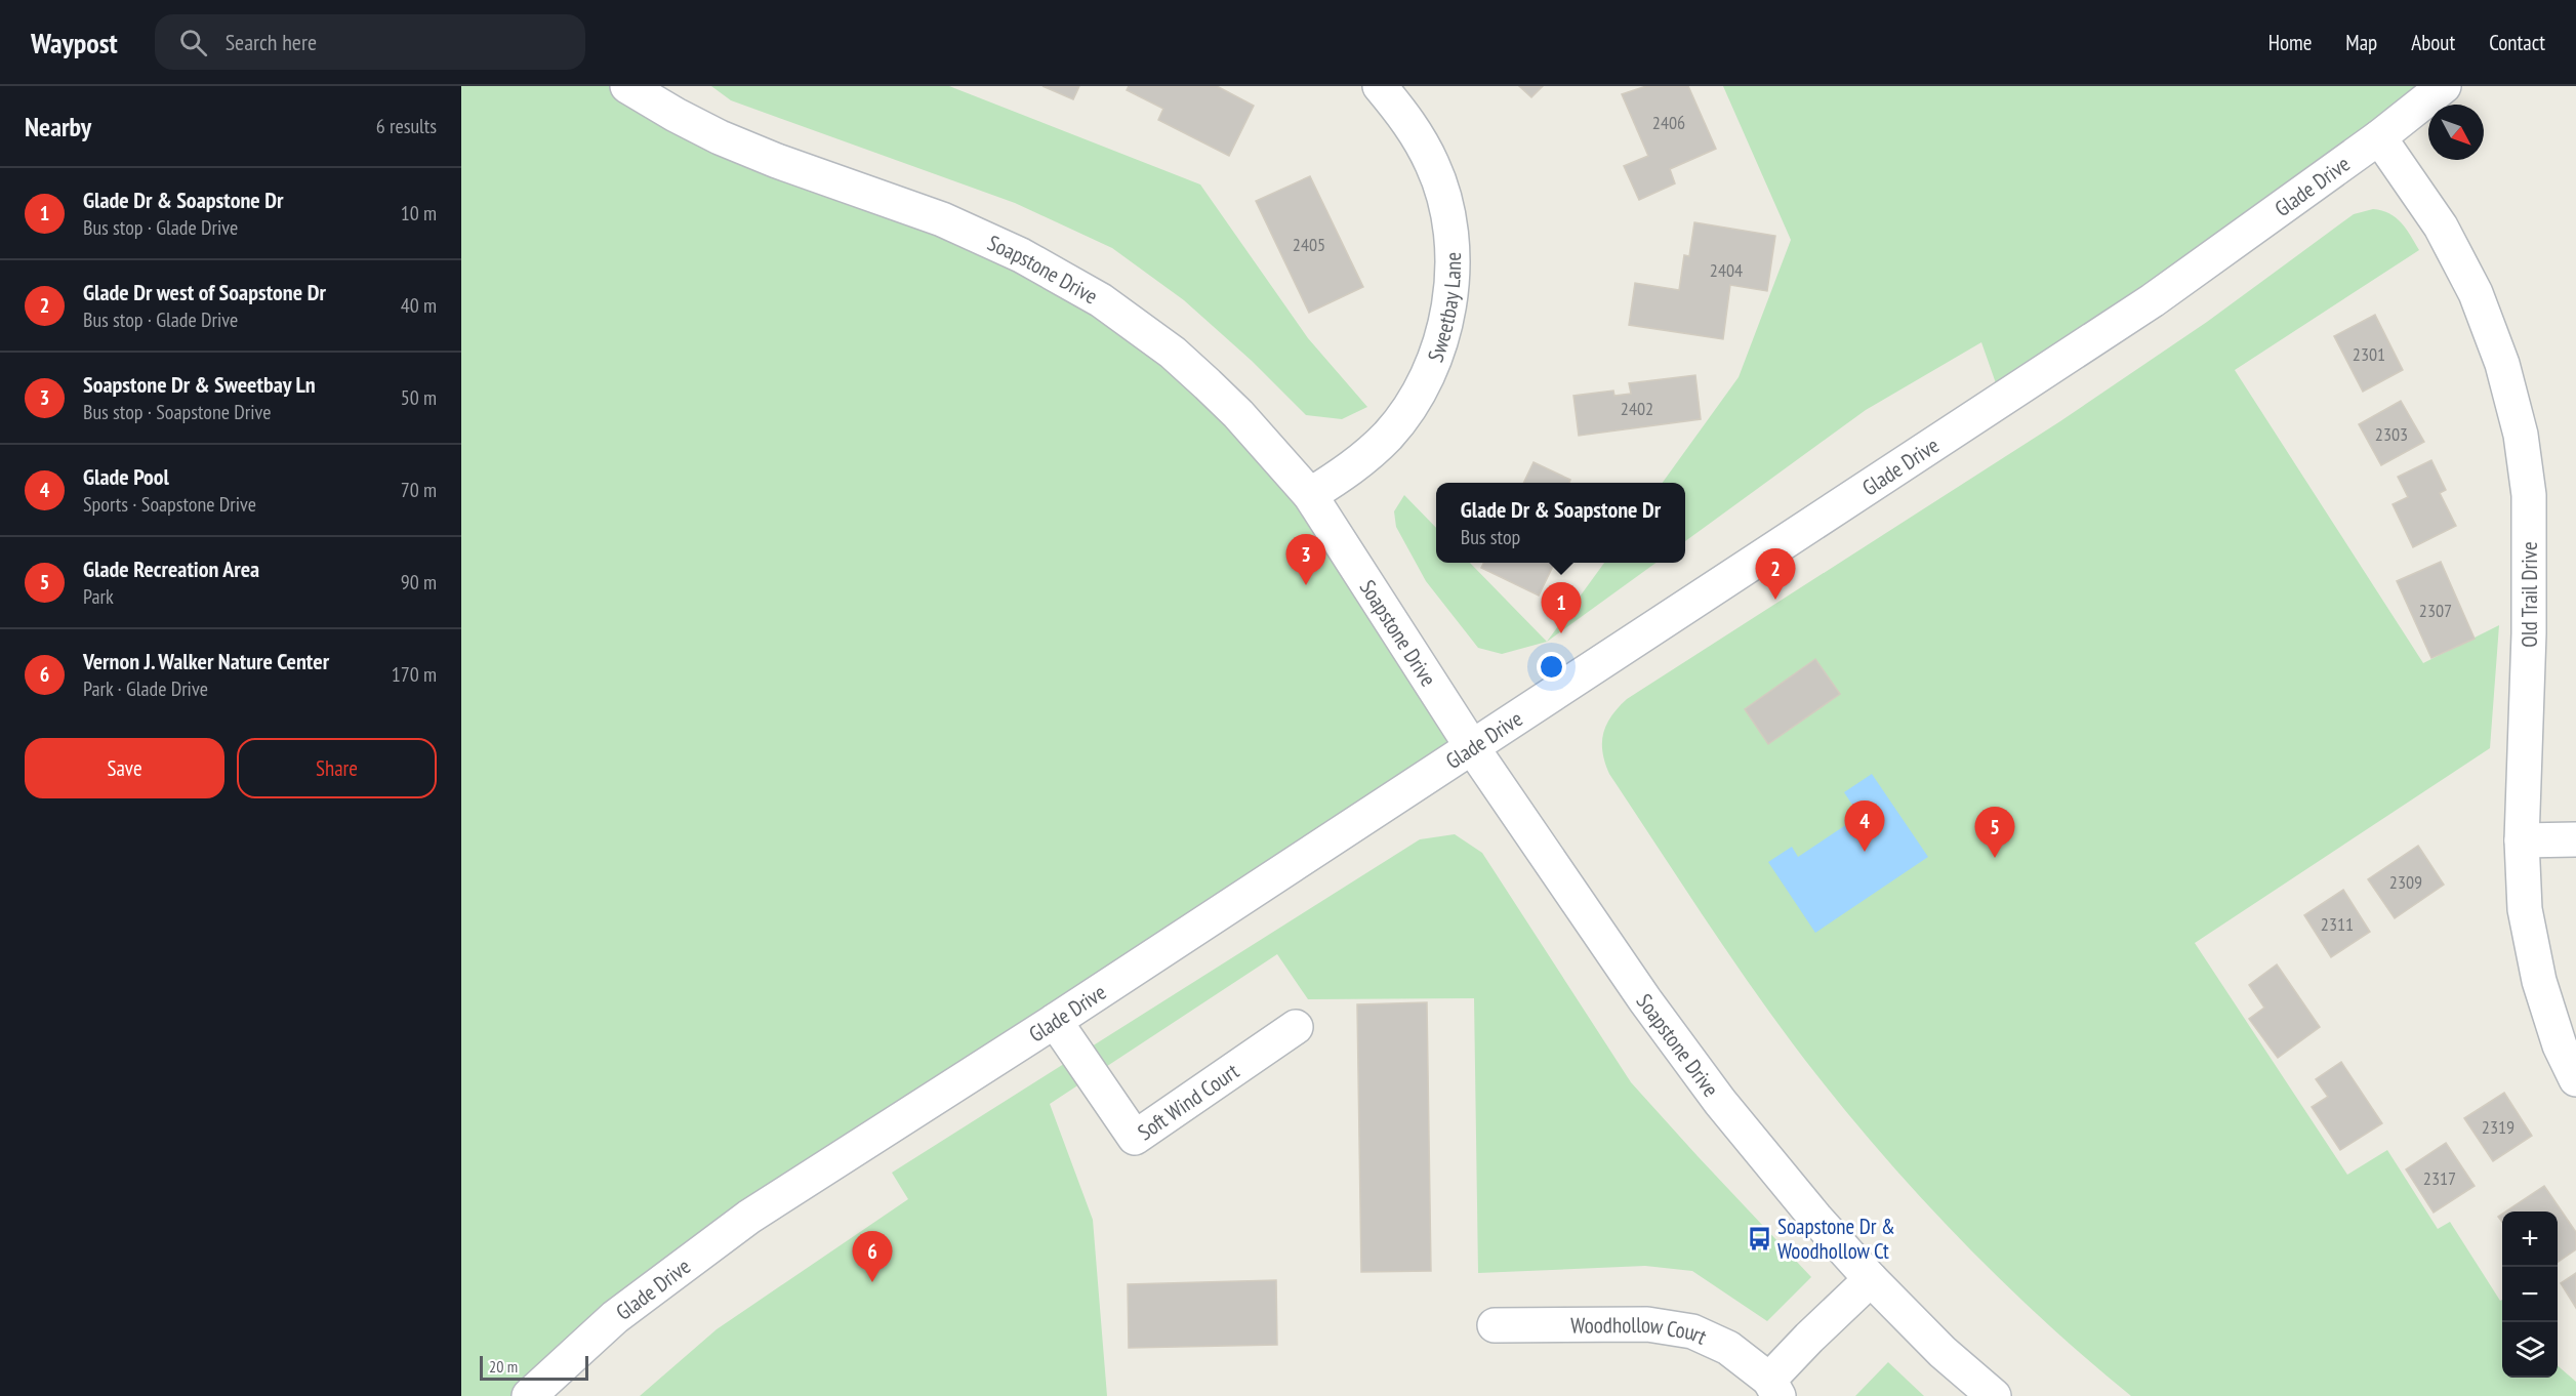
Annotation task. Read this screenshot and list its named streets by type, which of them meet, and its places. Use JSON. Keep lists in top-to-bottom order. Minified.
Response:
{"streets":{"street":["Glade Drive","Soapstone Drive","Sweetbay Lane","Old Trail Drive","Soft Wind Court","Woodhollow Court"]},"crossings":[["Glade Drive","Soapstone Drive"],["Glade Drive","Old Trail Drive"],["Glade Drive","Soft Wind Court"],["Soapstone Drive","Sweetbay Lane"],["Soapstone Drive","Woodhollow Court"]],"places":{"bus stop":["Soapstone Dr & Woodhollow Ct"]},"house_numbers":["2406","2405","2404","2301","2402","2303","2307","2309","2311","2319","2317"],"scale_bar":"20 m","north":"bottom right","page":{"header":"Waypost","search":"Search here","nav":["Home","Map","About","Contact"],"heading":["Nearby","6 results"],"list":[{"mark":"1","name":"Glade Dr & Soapstone Dr","note":"Bus stop · Glade Drive","value":"10 m"},{"mark":"2","name":"Glade Dr west of Soapstone Dr","note":"Bus stop · Glade Drive","value":"40 m"},{"mark":"3","name":"Soapstone Dr & Sweetbay Ln","note":"Bus stop · Soapstone Drive","value":"50 m"},{"mark":"4","name":"Glade Pool","note":"Sports · Soapstone Drive","value":"70 m"},{"mark":"5","name":"Glade Recreation Area","note":"Park","value":"90 m"},{"mark":"6","name":"Vernon J. Walker Nature Center","note":"Park · Glade Drive","value":"170 m"}],"popup":["Glade Dr & Soapstone Dr","Bus stop"],"pins":["3","2","1","4","5","6"],"buttons":["Save","Share"],"map_buttons":["+","−"],"scale":"20 m"}}
